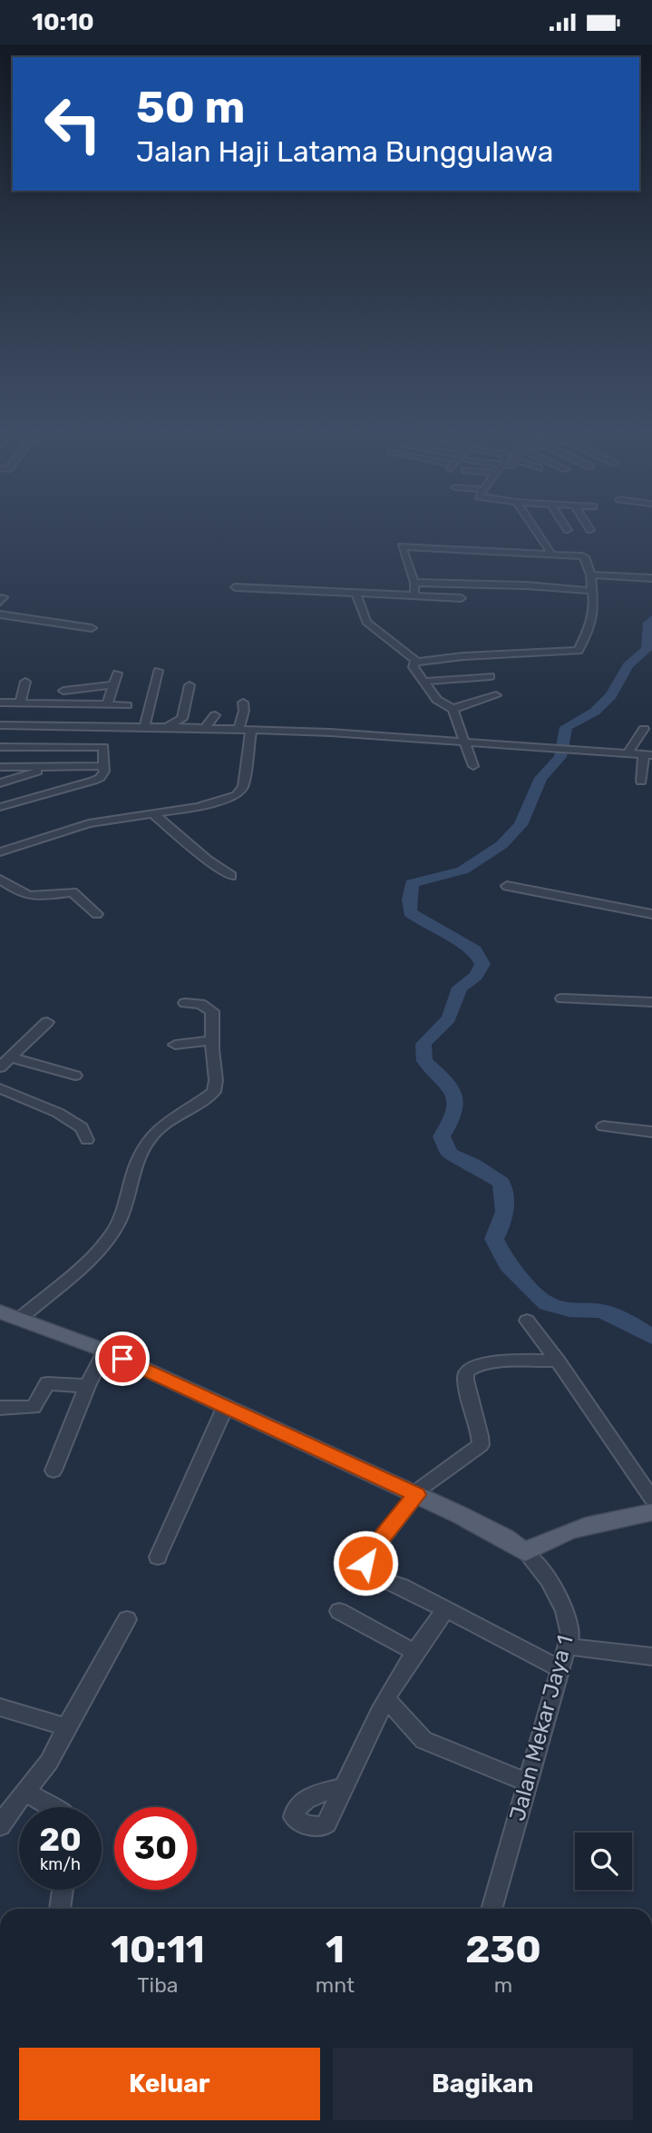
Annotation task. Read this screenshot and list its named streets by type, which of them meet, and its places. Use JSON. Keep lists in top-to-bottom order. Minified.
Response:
{"streets":{"street":["Jalan Mekar Jaya 1"]},"page":{"status":"10:10","turn":["50 m","Jalan Haji Latama Bunggulawa"],"speed":"20 km/h","limit":"30","eta":["10:11","Tiba","1","mnt","230","m"],"buttons":["Keluar","Bagikan"]}}
